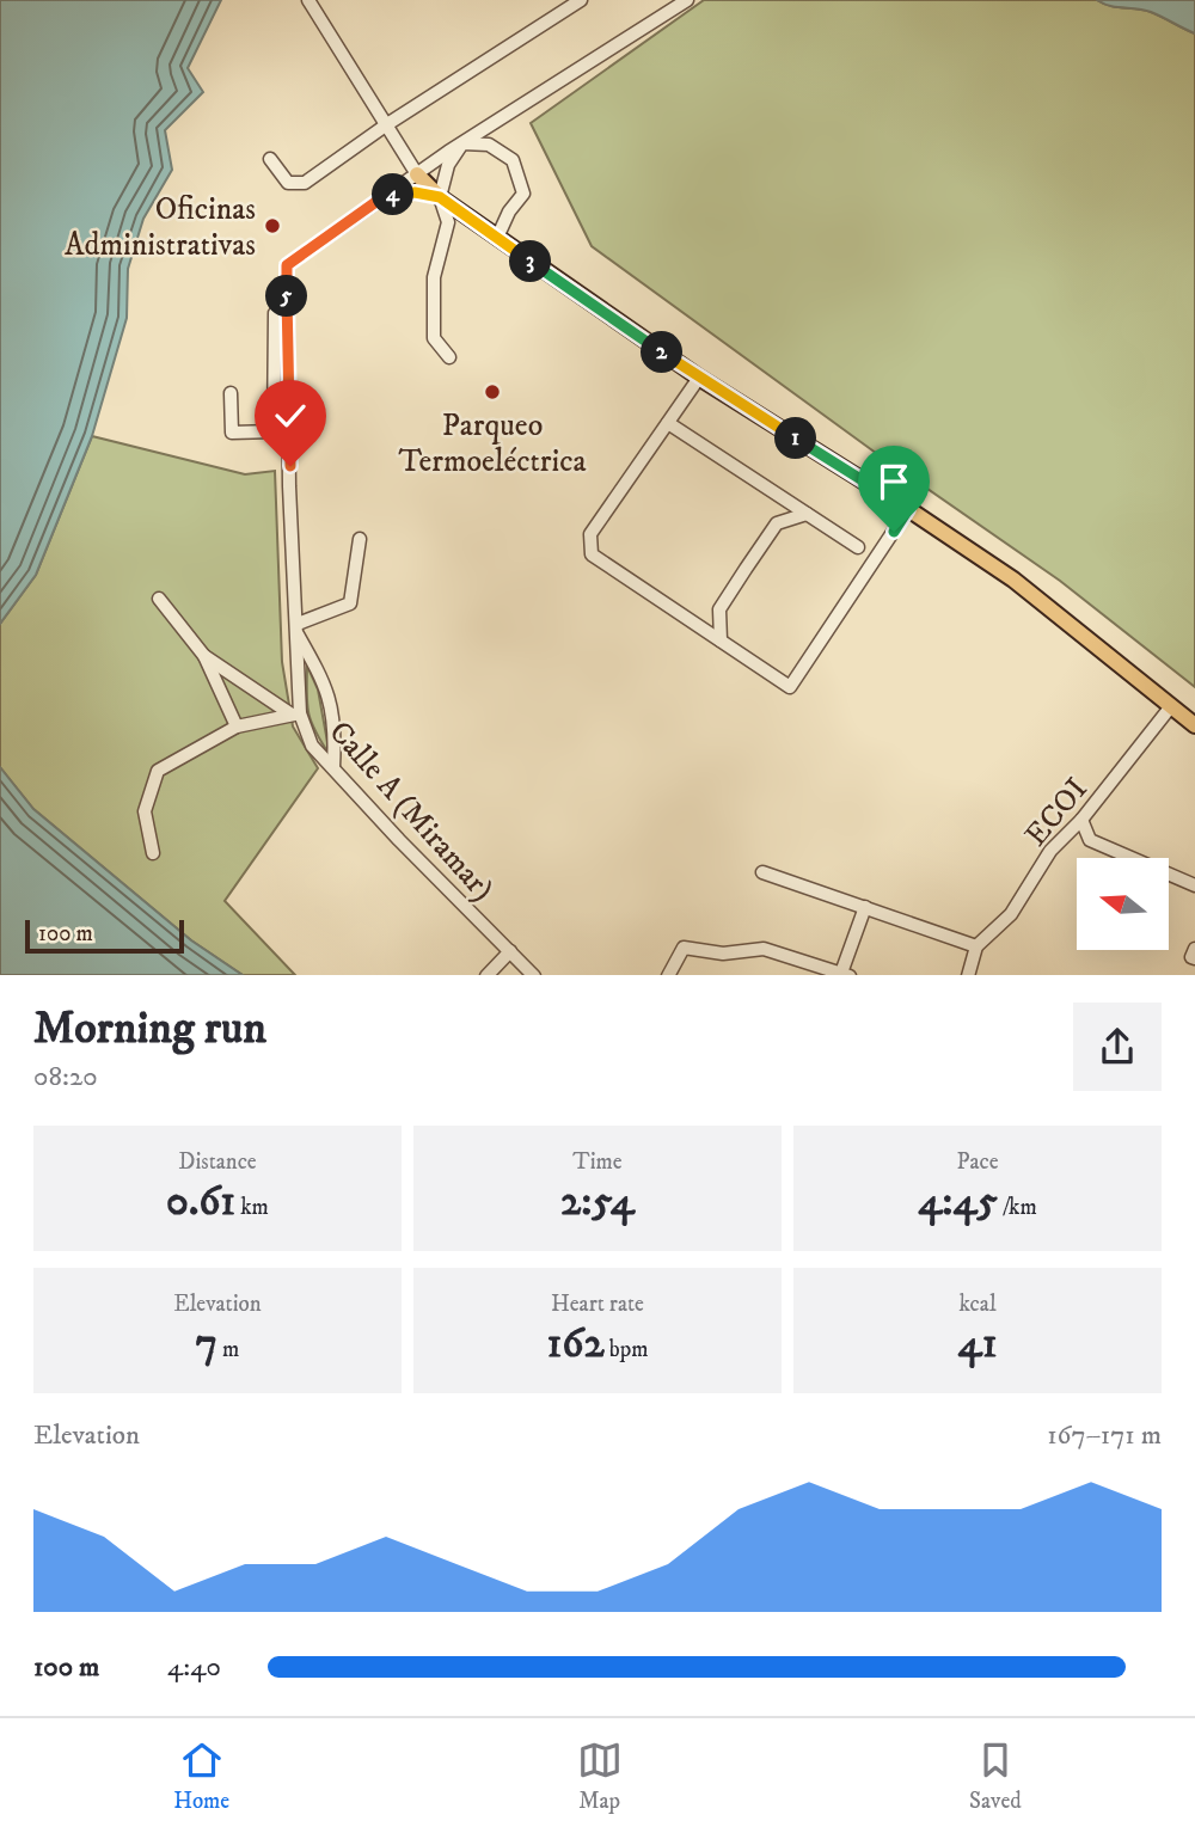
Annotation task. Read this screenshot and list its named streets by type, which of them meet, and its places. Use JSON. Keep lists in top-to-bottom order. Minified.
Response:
{"streets":{"street":["Calle A (Miramar)","ECOI"]},"places":["Oficinas Administrativas","Parqueo Termoeléctrica"],"scale_bar":"100 m","north":"left","page":{"pins":["4","3","5","2","1"],"scale":"100 m","heading":["Morning run","08:20"],"stats":[["Distance","0.61 km"],["Time","2:54"],["Pace","4:45 /km"],["Elevation","7 m"],["Heart rate","162 bpm"],["kcal","41"]],"chart":["Elevation","167–171 m"],"list":[{"name":"100 m","note":"4:40"}],"tabs":["Home","Map","Saved"]}}
